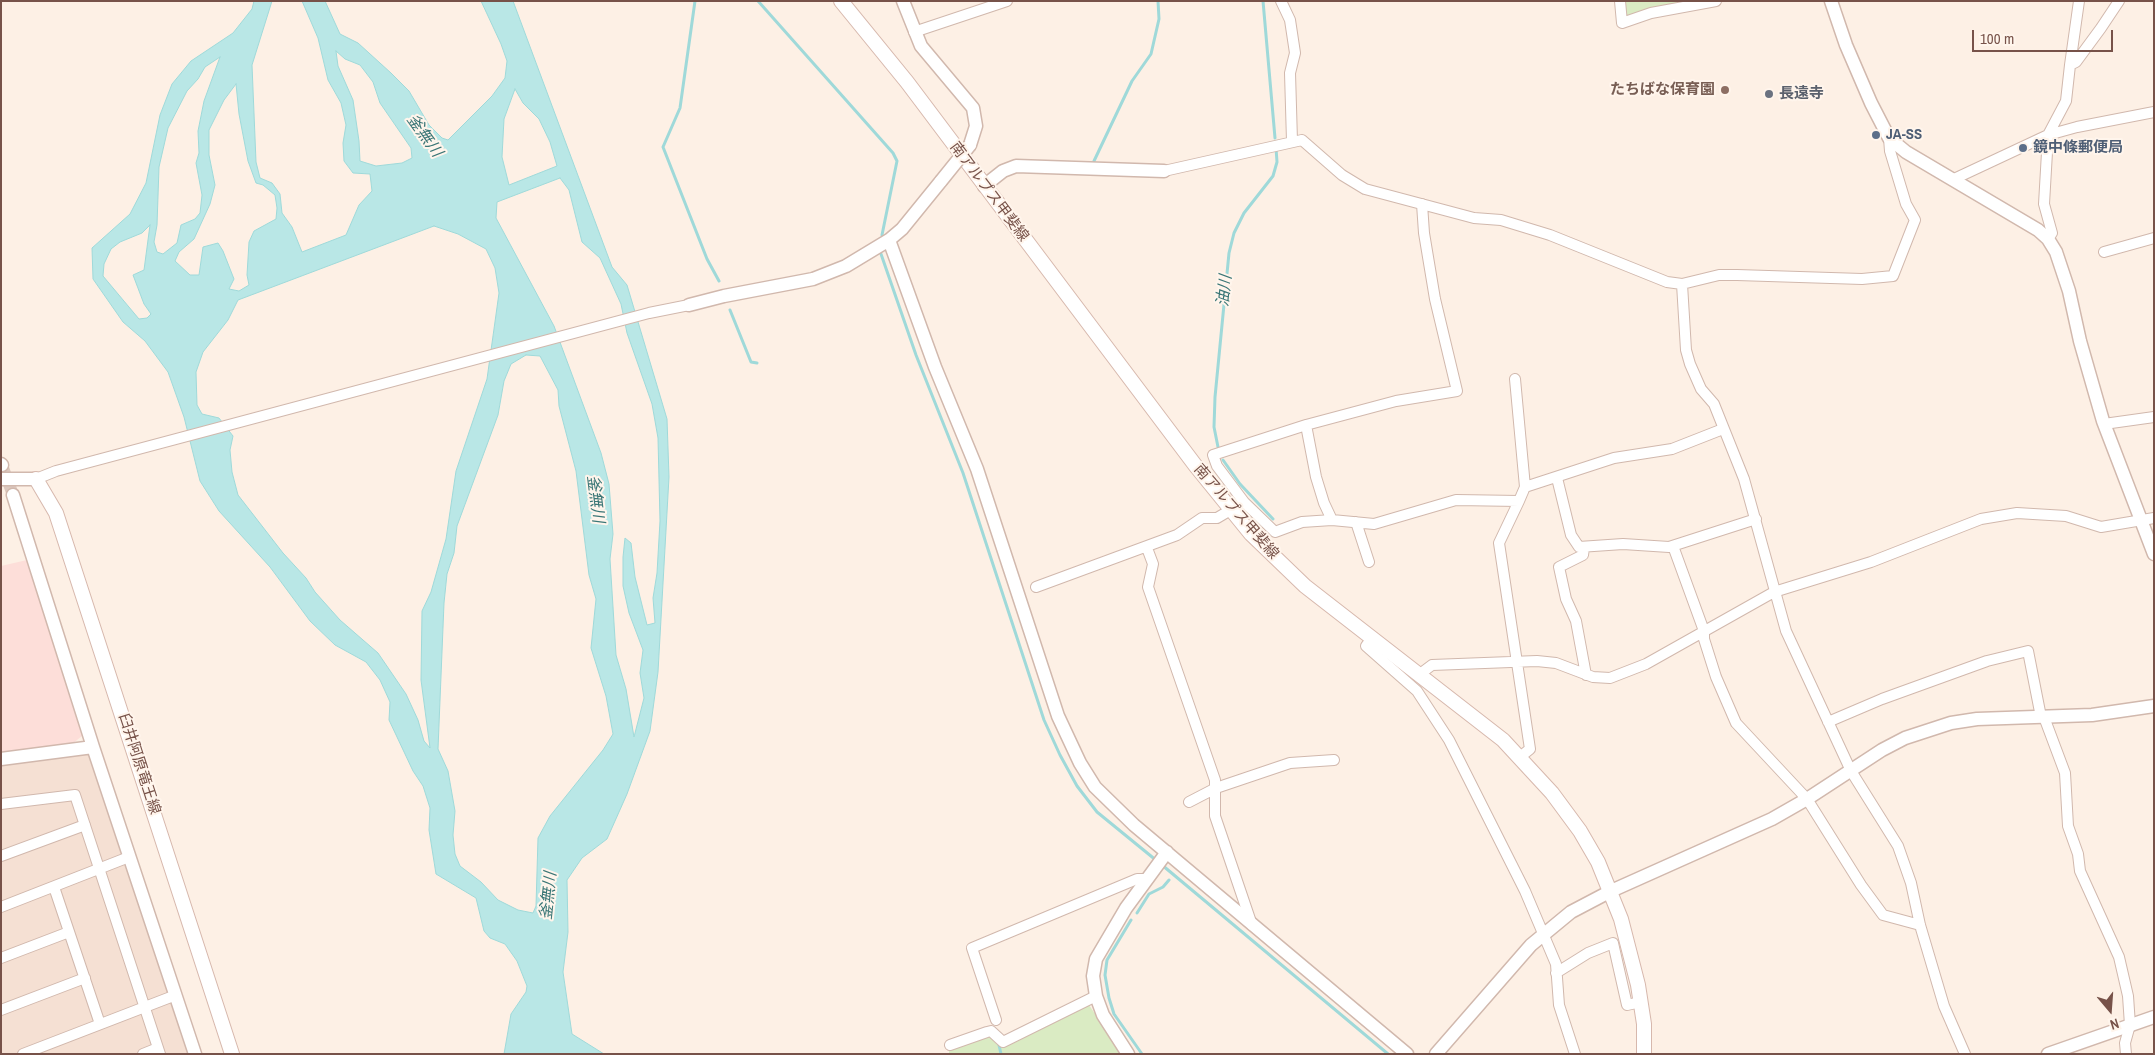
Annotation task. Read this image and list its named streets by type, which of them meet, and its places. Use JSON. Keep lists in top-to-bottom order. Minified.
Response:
{"streets":{"main road":["南アルプス甲斐線","臼井阿原竜王線"]},"water":["釜無川","油川"],"places":["たちばな保育園","長遠寺","JA-SS","鏡中條郵便局"],"scale_bar":"100 m","north":"bottom"}
